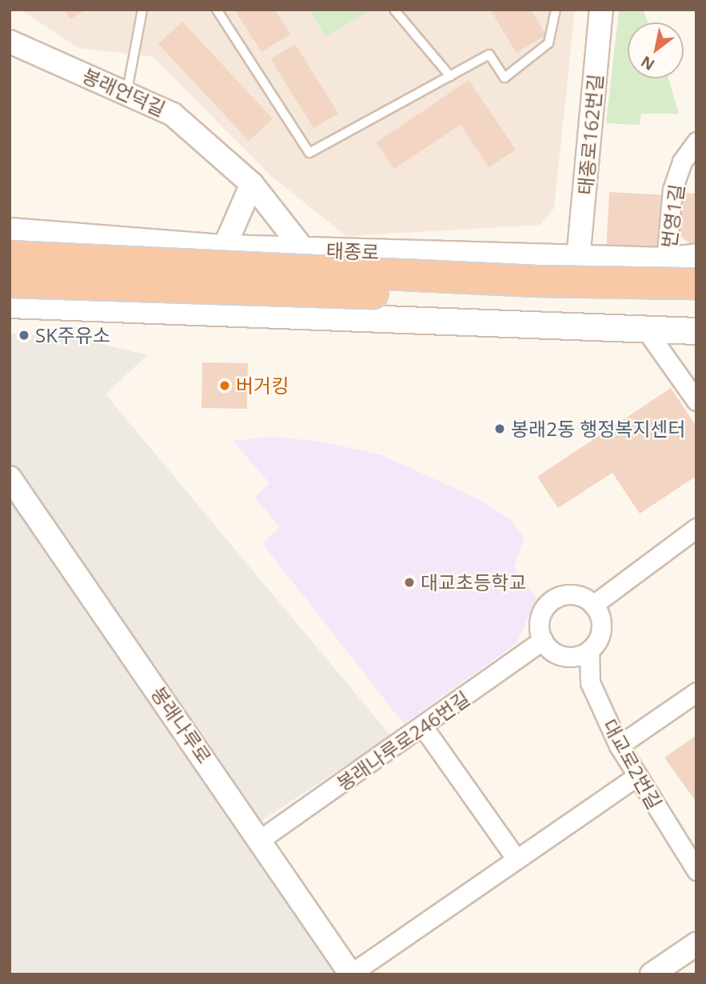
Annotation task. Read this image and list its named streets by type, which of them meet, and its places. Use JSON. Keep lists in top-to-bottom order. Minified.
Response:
{"streets":{"main road":["태종로"],"street":["봉래언덕길","태종로162번길","번영1길","봉래나루로","봉래나루로246번길","대교로2번길"]},"crossings":[["봉래언덕길","태종로"],["태종로162번길","태종로"],["번영1길","태종로"],["봉래나루로","봉래나루로246번길"],["봉래나루로246번길","대교로2번길"]],"places":["SK주유소","버거킹","봉래2동 행정복지센터","대교초등학교"],"north":"bottom left"}
